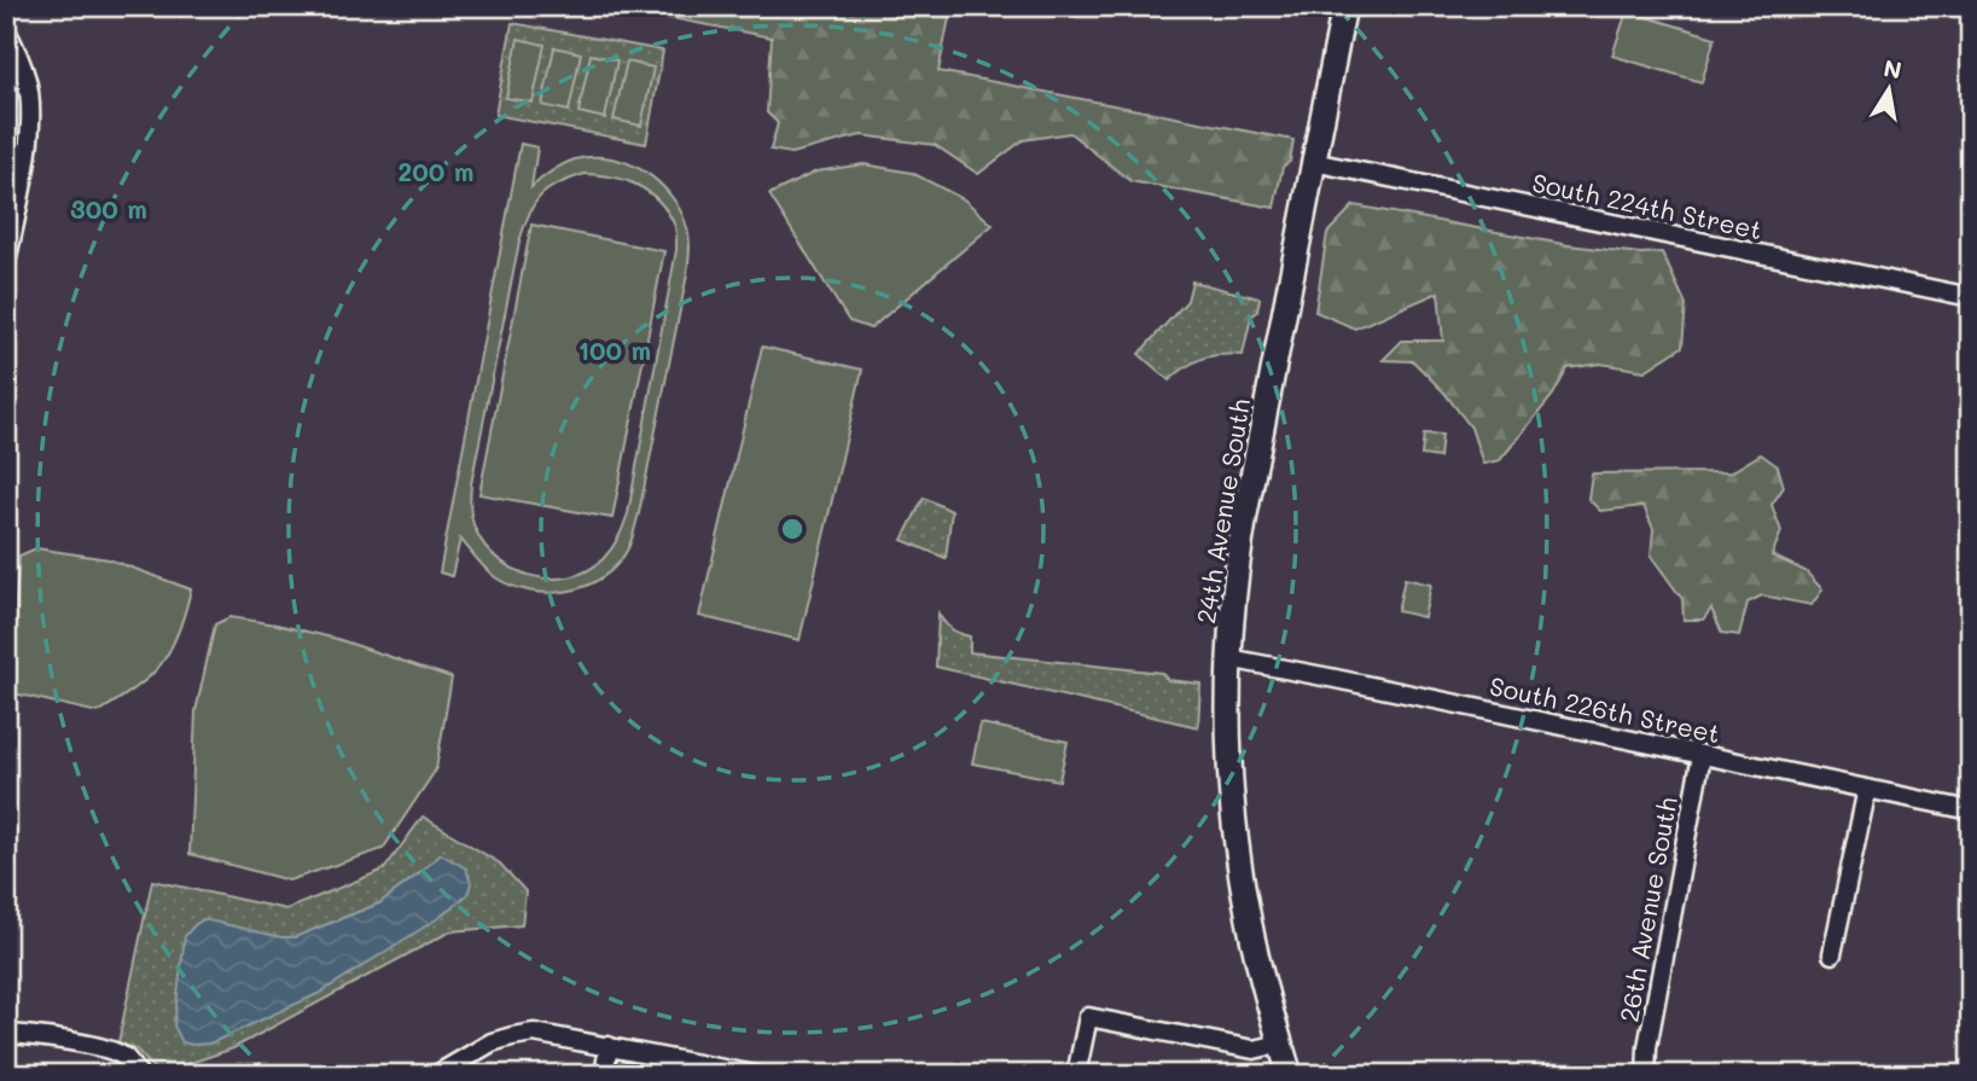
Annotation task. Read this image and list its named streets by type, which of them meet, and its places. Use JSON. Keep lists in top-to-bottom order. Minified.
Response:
{"streets":{"street":["South 224th Street","24th Avenue South","South 226th Street","26th Avenue South"]},"crossings":[["South 224th Street","24th Avenue South"],["24th Avenue South","South 226th Street"],["South 226th Street","26th Avenue South"]],"north":"top","rings":["200 m","300 m","100 m"]}
